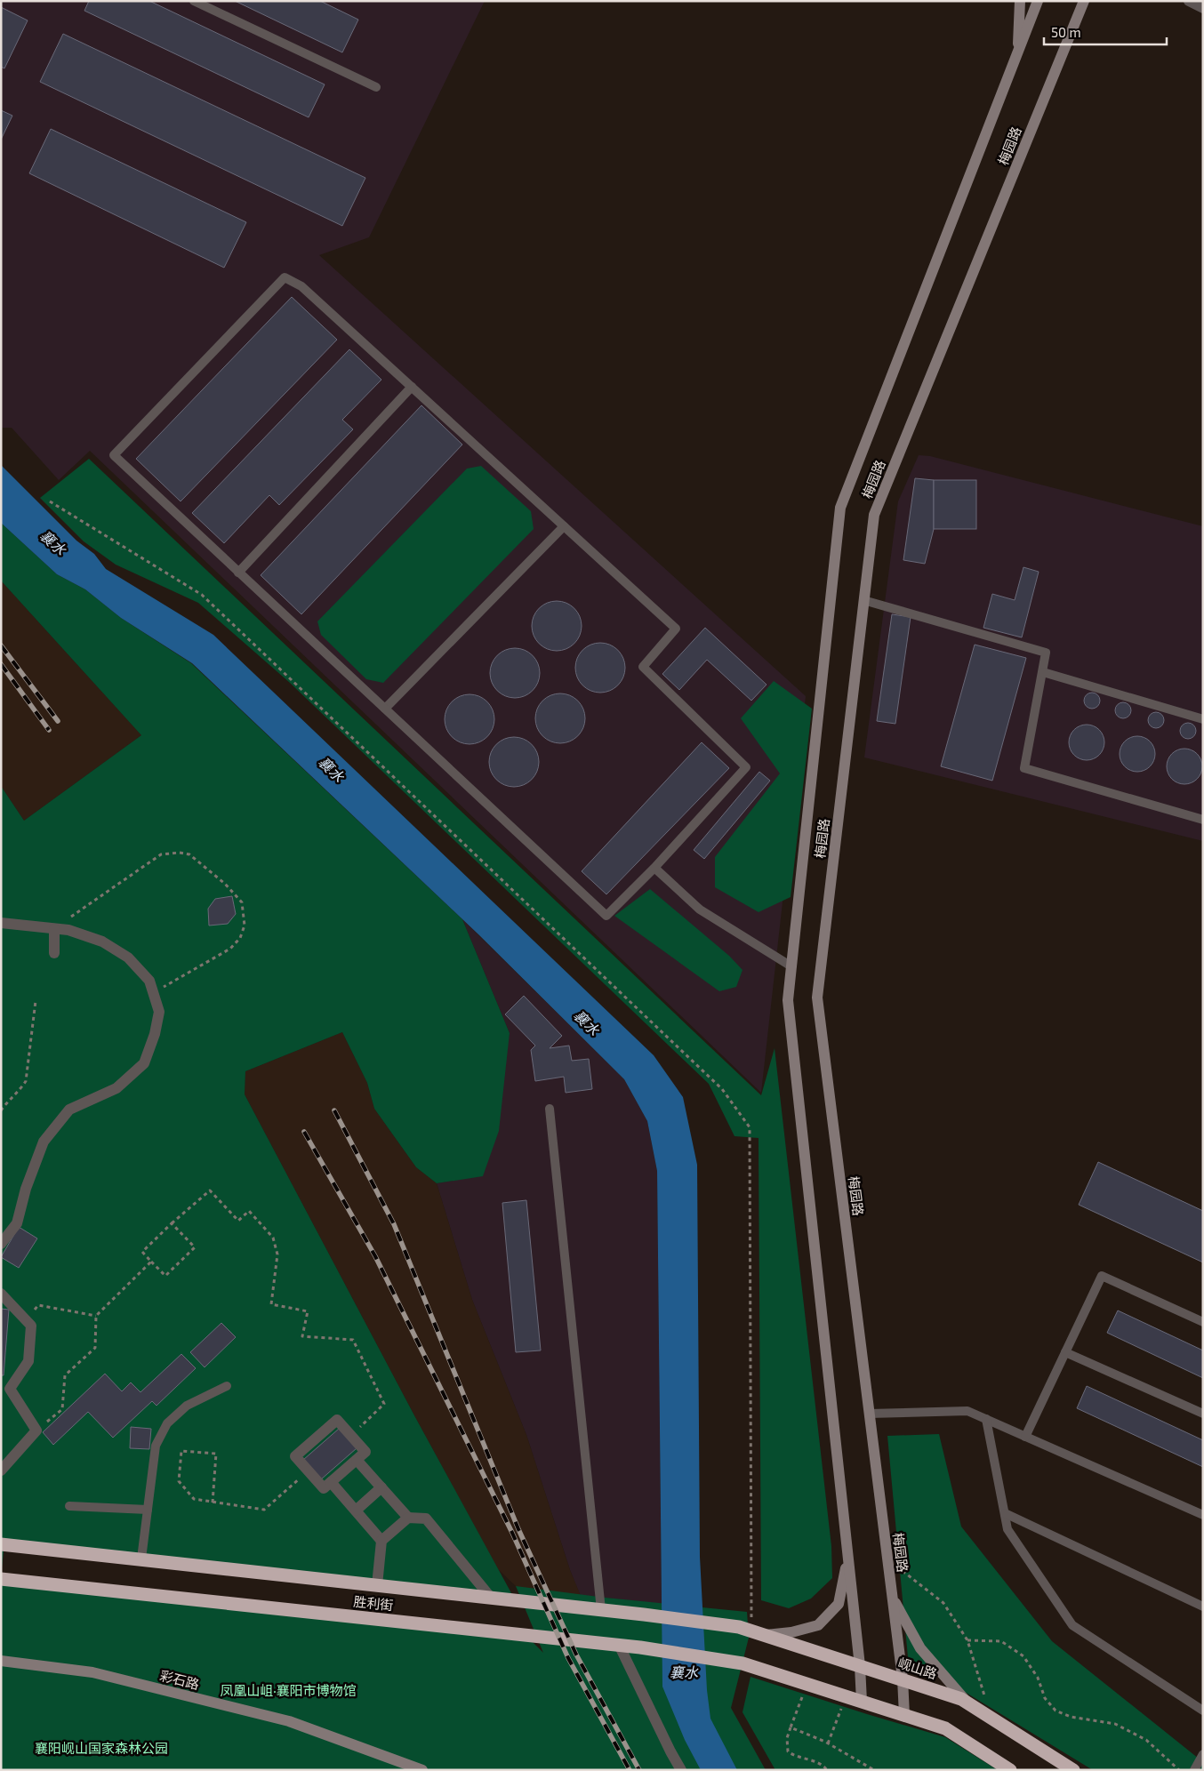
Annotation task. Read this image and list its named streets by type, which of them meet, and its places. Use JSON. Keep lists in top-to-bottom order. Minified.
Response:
{"streets":{"highway":["胜利街","岘山路"],"main road":["梅园路","彩石路"]},"crossings":[["梅园路","岘山路"],["胜利街","岘山路"]],"water":["襄水"],"parks":["凤凰山岨·襄阳市博物馆","襄阳岘山国家森林公园"],"scale_bar":"50 m"}
